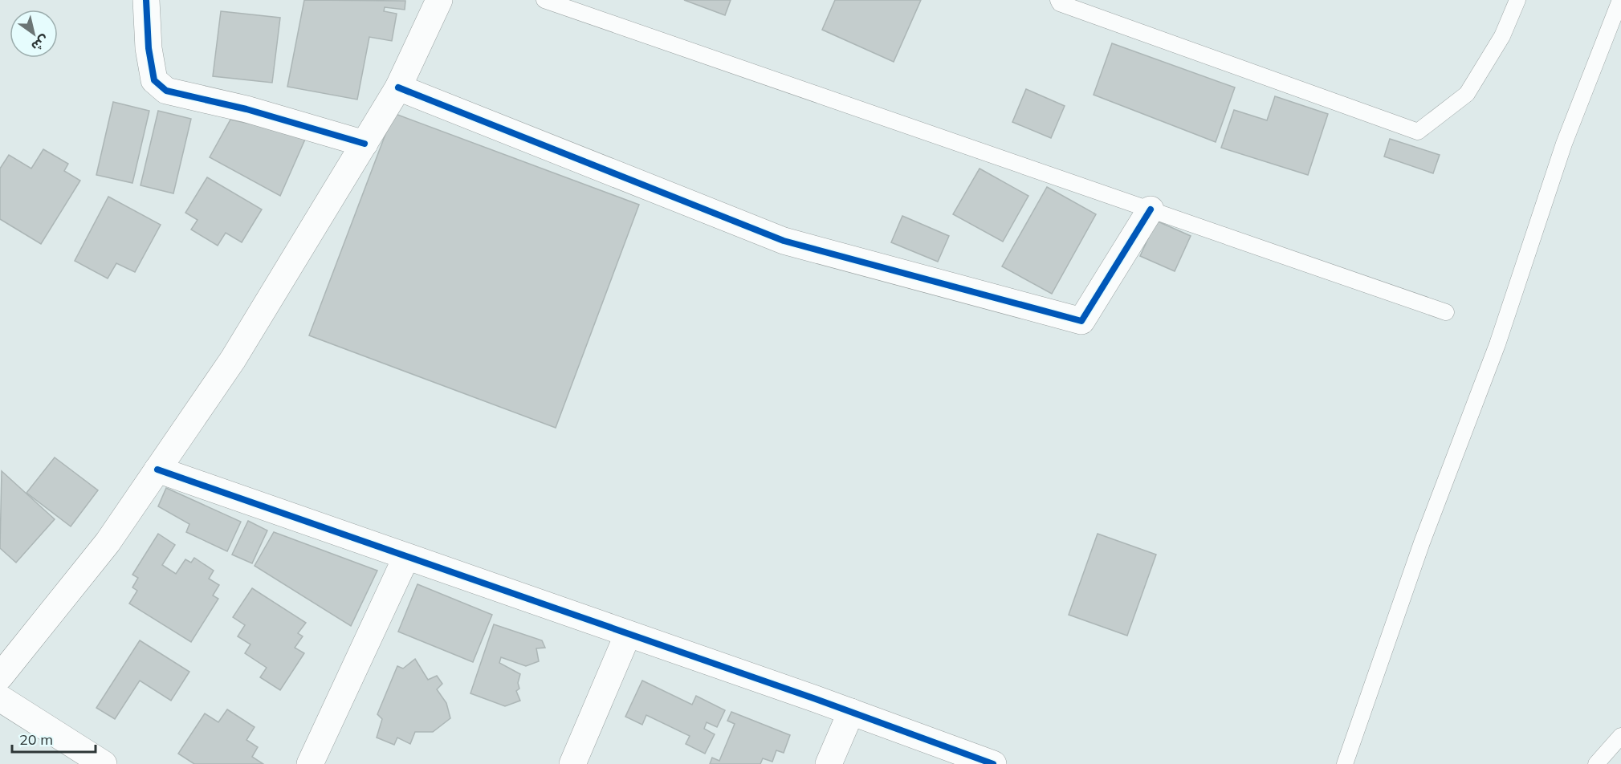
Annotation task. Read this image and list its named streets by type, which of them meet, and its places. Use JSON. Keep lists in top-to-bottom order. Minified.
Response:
{"scale_bar":"20 m","north":"bottom right"}
